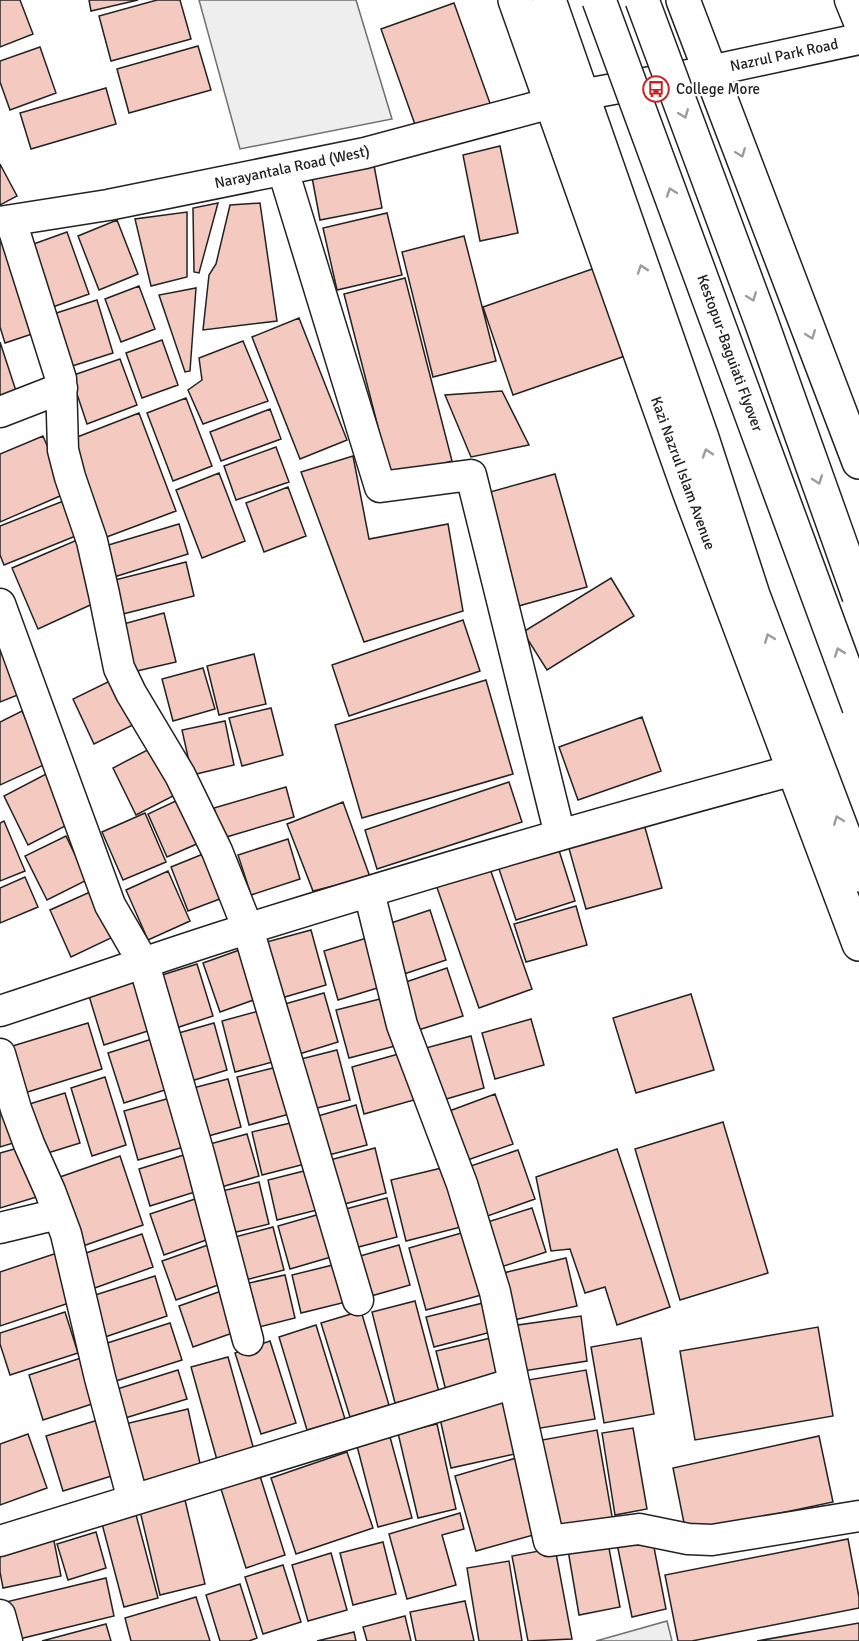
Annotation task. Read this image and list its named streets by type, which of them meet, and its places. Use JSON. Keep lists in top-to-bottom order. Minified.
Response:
{"streets":{"main road":["Kestopur-Baguiati Flyover","Kazi Nazrul Islam Avenue"],"street":["Nazrul Park Road","Narayantala Road (West)"]},"crossings":[["Nazrul Park Road","Narayantala Road (West)"],["Nazrul Park Road","Kazi Nazrul Islam Avenue"],["Narayantala Road (West)","Kazi Nazrul Islam Avenue"]],"places":{"bus stop":["College More"]}}
